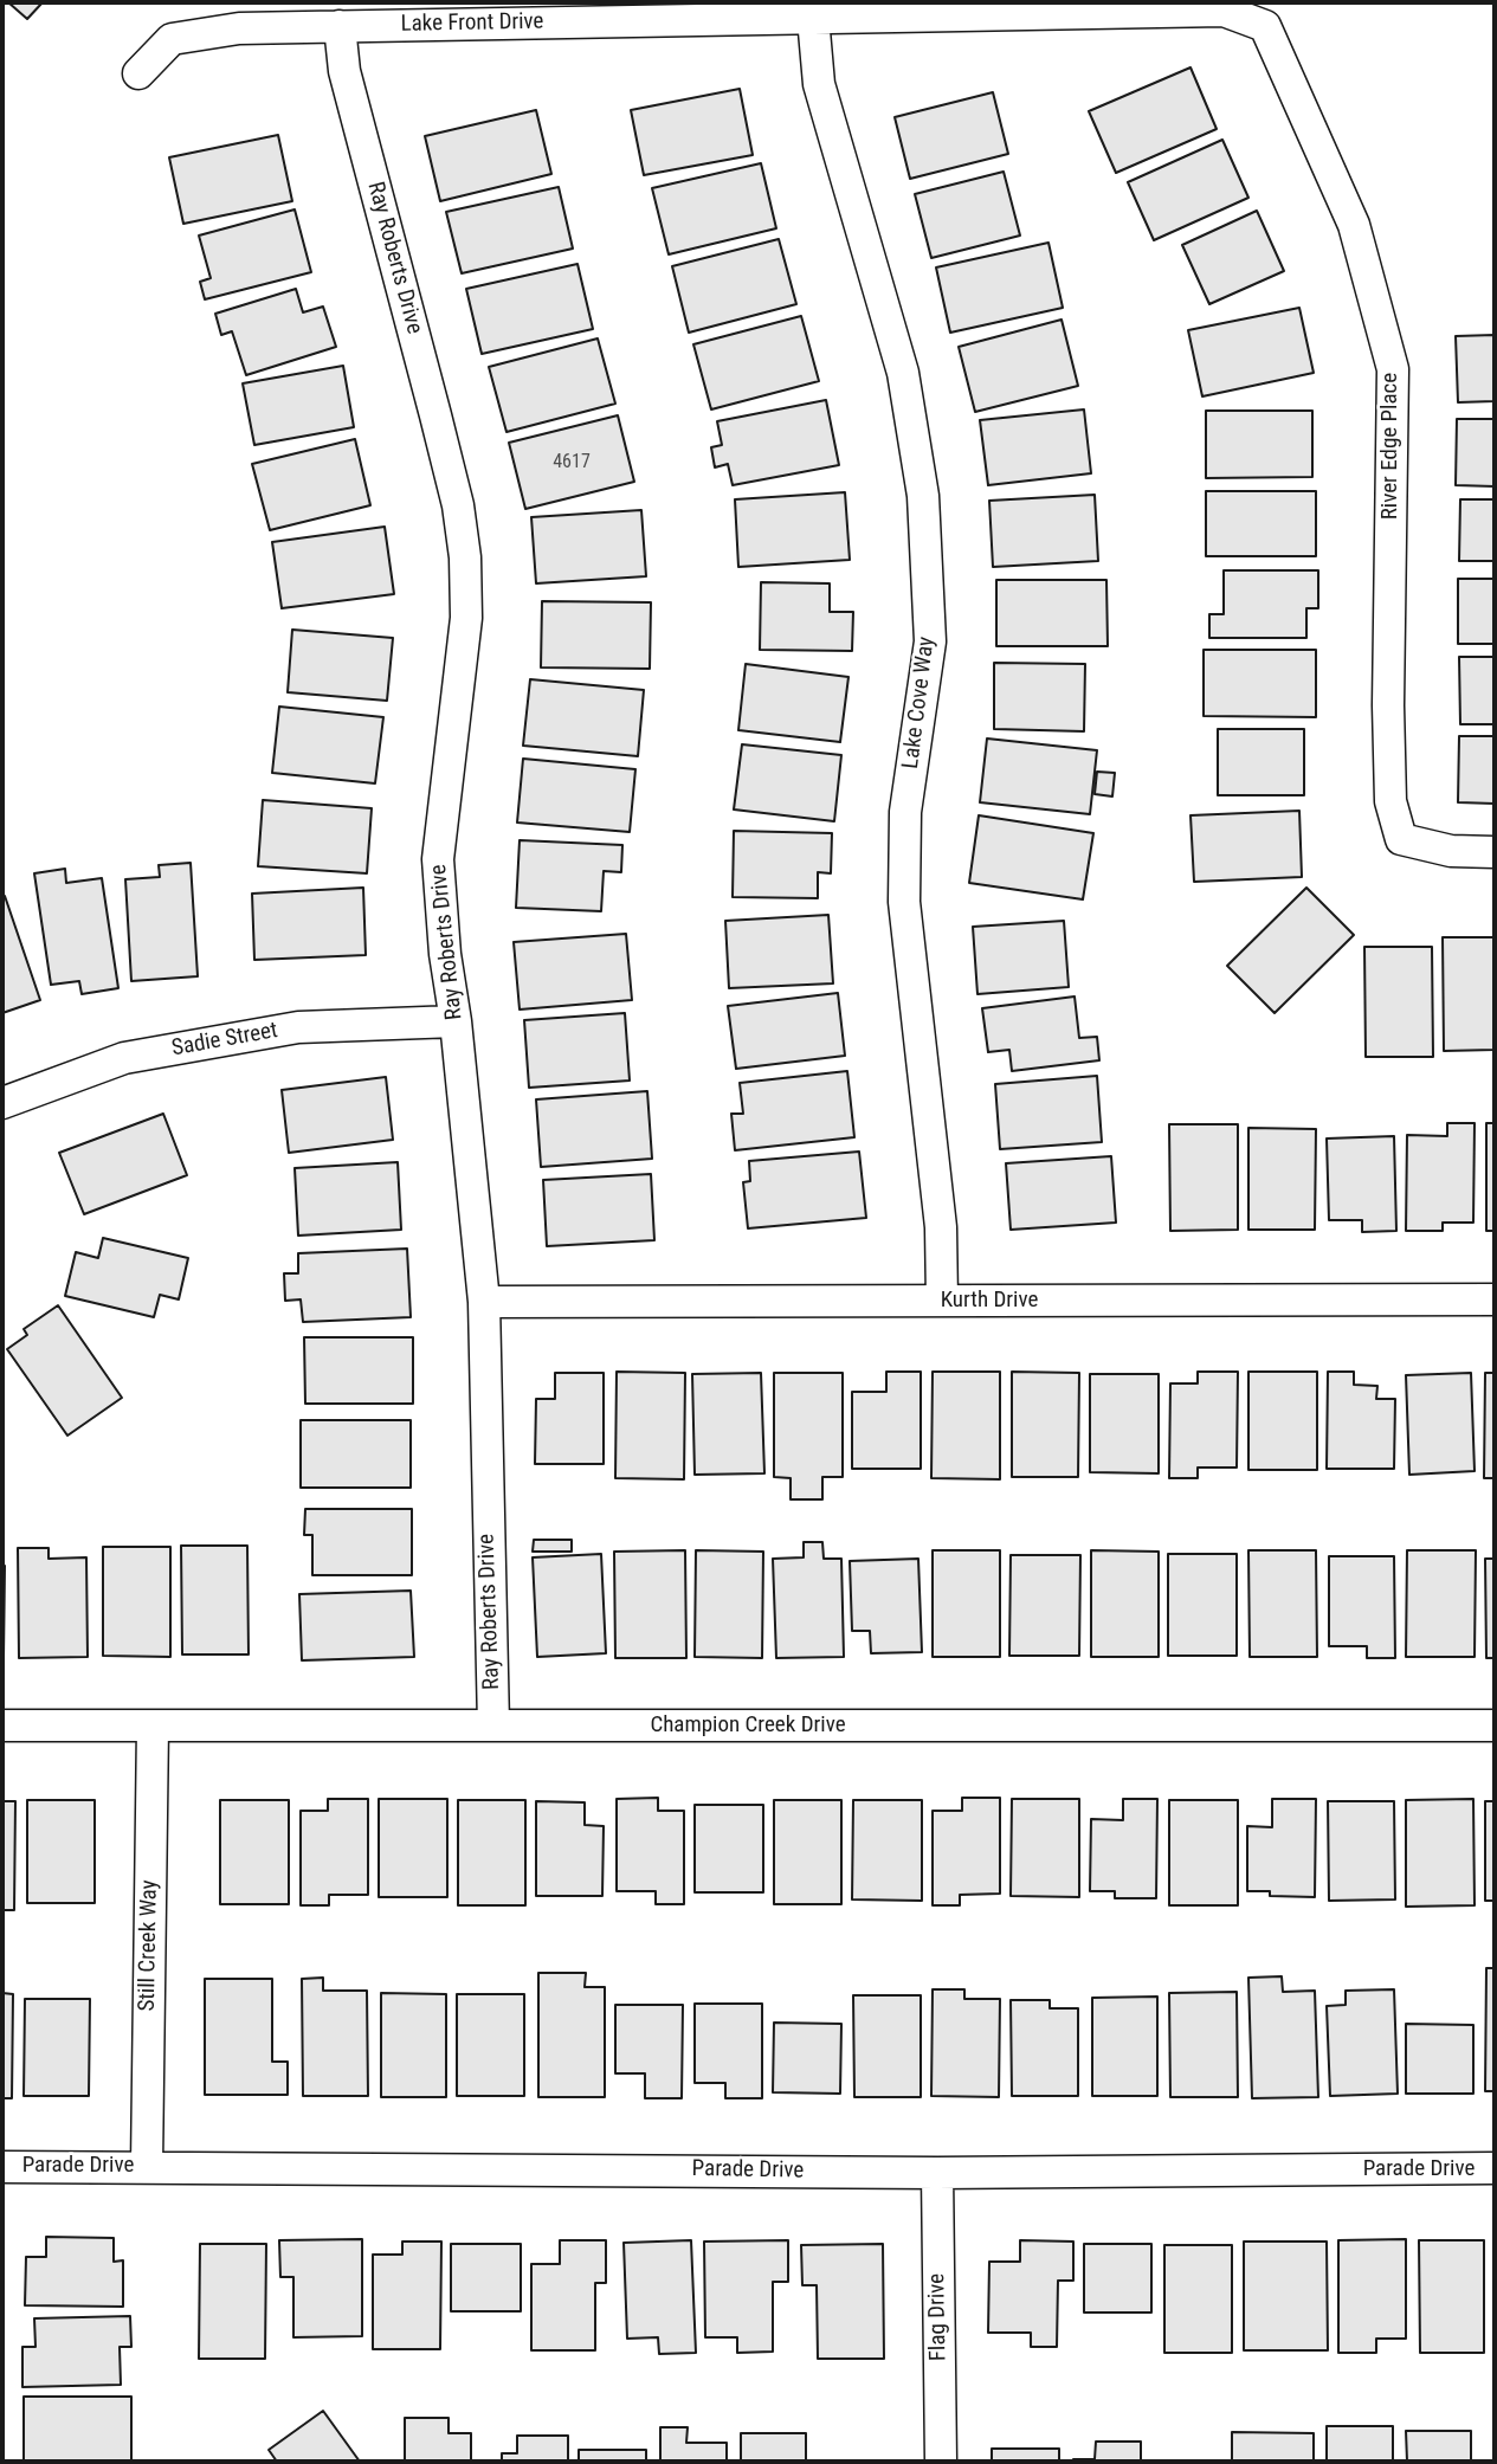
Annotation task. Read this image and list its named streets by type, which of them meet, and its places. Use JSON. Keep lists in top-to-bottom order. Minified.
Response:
{"streets":{"street":["Lake Front Drive","Ray Roberts Drive","River Edge Place","Lake Cove Way","Sadie Street","Kurth Drive","Champion Creek Drive","Still Creek Way","Parade Drive","Flag Drive"]},"crossings":[["Lake Front Drive","Ray Roberts Drive"],["Lake Front Drive","River Edge Place"],["Lake Front Drive","Lake Cove Way"],["Ray Roberts Drive","Sadie Street"],["Ray Roberts Drive","Kurth Drive"],["Ray Roberts Drive","Champion Creek Drive"],["Lake Cove Way","Kurth Drive"],["Champion Creek Drive","Still Creek Way"],["Still Creek Way","Parade Drive"],["Parade Drive","Flag Drive"]],"house_numbers":["4617"]}
